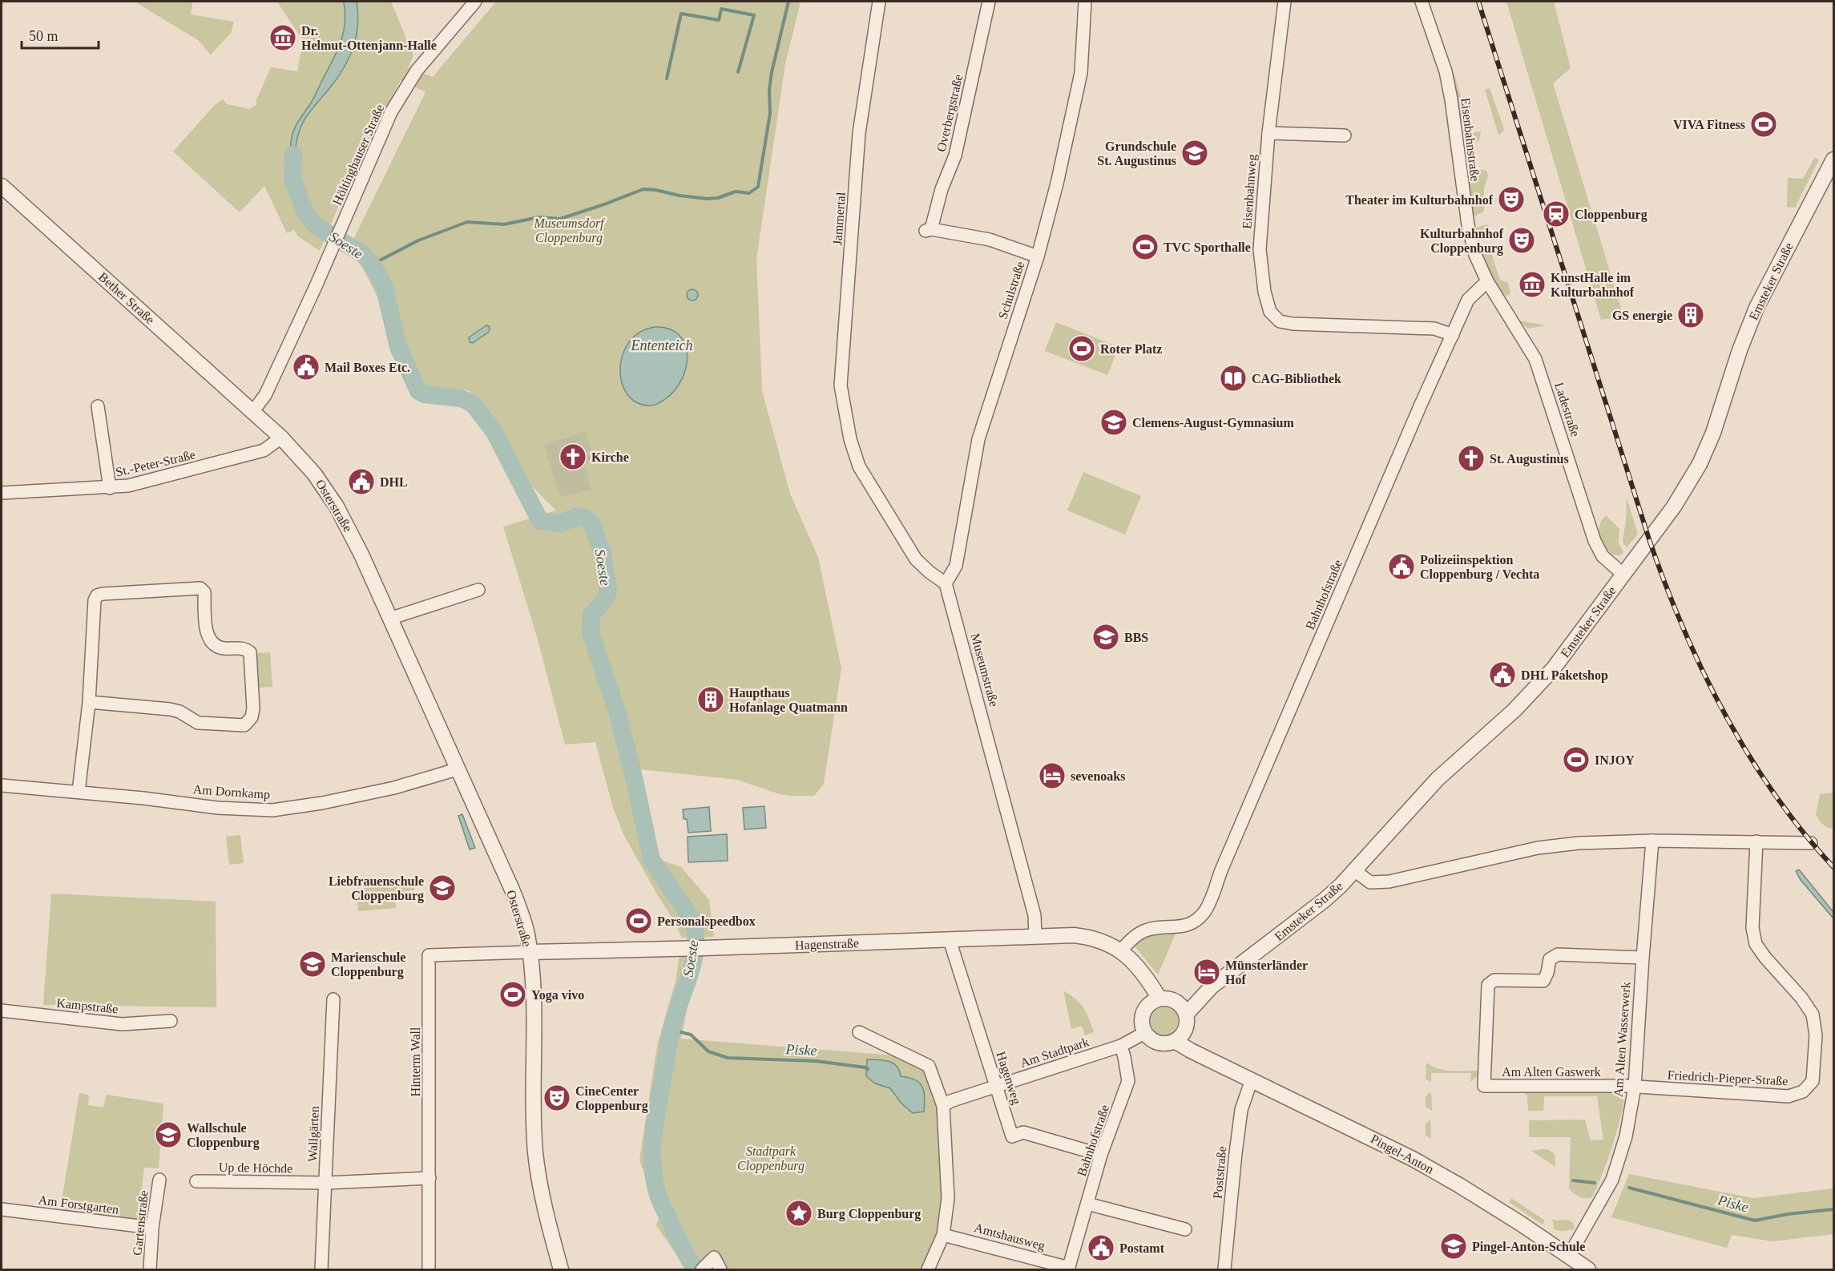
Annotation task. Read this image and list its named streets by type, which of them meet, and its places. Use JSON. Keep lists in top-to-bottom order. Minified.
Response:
{"streets":{"street":["Overbergstraße","Eisenbahnstraße","Höltinghauser Straße","Eisenbahnweg","Jammertal","Emsteker Straße","Schulstraße","Bether Straße","Ladestraße","St.-Peter-Straße","Osterstraße","Bahnhofstraße","Museumstraße","Am Dornkamp","Hagenstraße","Kampstraße","Am Alten Wasserwerk","Am Stadtpark","Hinterm Wall","Am Alten Gaswerk","Hagenweg","Friedrich-Pieper-Straße","Wallgärten","Pingel-Anton","Up de Höchde","Poststraße","Am Forstgarten","Gartenstraße","Amtshausweg"]},"crossings":[["Overbergstraße","Schulstraße"],["Eisenbahnstraße","Ladestraße"],["Eisenbahnstraße","Bahnhofstraße"],["Höltinghauser Straße","Bether Straße"],["Höltinghauser Straße","Osterstraße"],["Eisenbahnweg","Bahnhofstraße"],["Jammertal","Schulstraße"],["Jammertal","Museumstraße"],["Emsteker Straße","Ladestraße"],["Emsteker Straße","Hagenstraße"],["Emsteker Straße","Pingel-Anton"],["Schulstraße","Museumstraße"],["Bether Straße","Osterstraße"],["Ladestraße","Bahnhofstraße"],["St.-Peter-Straße","Osterstraße"],["Osterstraße","Am Dornkamp"],["Osterstraße","Hagenstraße"],["Osterstraße","Hinterm Wall"],["Bahnhofstraße","Hagenstraße"],["Bahnhofstraße","Am Stadtpark"],["Bahnhofstraße","Hagenweg"],["Bahnhofstraße","Amtshausweg"],["Museumstraße","Hagenstraße"],["Hagenstraße","Hinterm Wall"],["Hagenstraße","Hagenweg"],["Hagenstraße","Pingel-Anton"],["Am Alten Wasserwerk","Am Alten Gaswerk"],["Am Alten Wasserwerk","Friedrich-Pieper-Straße"],["Am Alten Wasserwerk","Pingel-Anton"],["Am Stadtpark","Hagenweg"],["Hinterm Wall","Up de Höchde"],["Am Alten Gaswerk","Friedrich-Pieper-Straße"],["Wallgärten","Up de Höchde"],["Pingel-Anton","Poststraße"],["Am Forstgarten","Gartenstraße"]],"water":["Soeste","Ententeich","Piske"],"parks":["Museumsdorf Cloppenburg","Stadtpark Cloppenburg"],"places":{"museum":["Dr. Helmut-Ottenjann-Halle","KunstHalle im Kulturbahnhof"],"sports":["VIVA Fitness","TVC Sporthalle","Roter Platz","INJOY","Personalspeedbox","Yoga vivo"],"school or university":["Grundschule St. Augustinus","Clemens-August-Gymnasium","BBS","Liebfrauenschule Cloppenburg","Marienschule Cloppenburg","Wallschule Cloppenburg","Pingel-Anton-Schule"],"theatre":["Theater im Kulturbahnhof","Kulturbahnhof Cloppenburg","CineCenter Cloppenburg"],"station":["Cloppenburg"],"building":["GS energie","Haupthaus Hofanlage Quatmann"],"public building":["Mail Boxes Etc.","DHL","Polizeiinspektion Cloppenburg / Vechta","DHL Paketshop","Postamt"],"library":["CAG-Bibliothek"],"church":["Kirche","St. Augustinus"],"hotel":["sevenoaks","Münsterländer Hof"],"place":["Burg Cloppenburg"]},"scale_bar":"50 m"}
